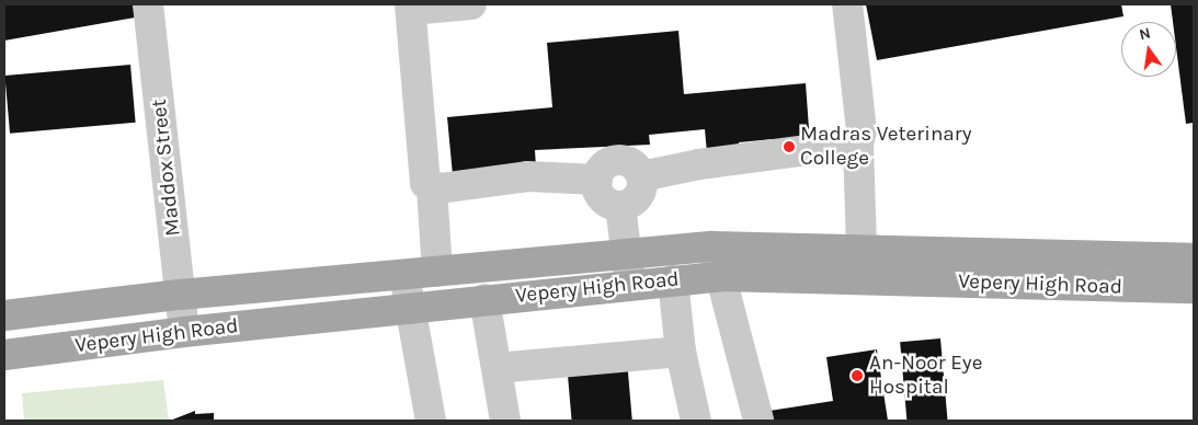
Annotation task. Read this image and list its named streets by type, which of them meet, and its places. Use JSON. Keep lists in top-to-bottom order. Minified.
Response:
{"streets":{"main road":["Vepery High Road"],"street":["Maddox Street"]},"crossings":[["Maddox Street","Vepery High Road"]],"places":["Madras Veterinary College","An-Noor Eye Hospital"],"north":"top"}
